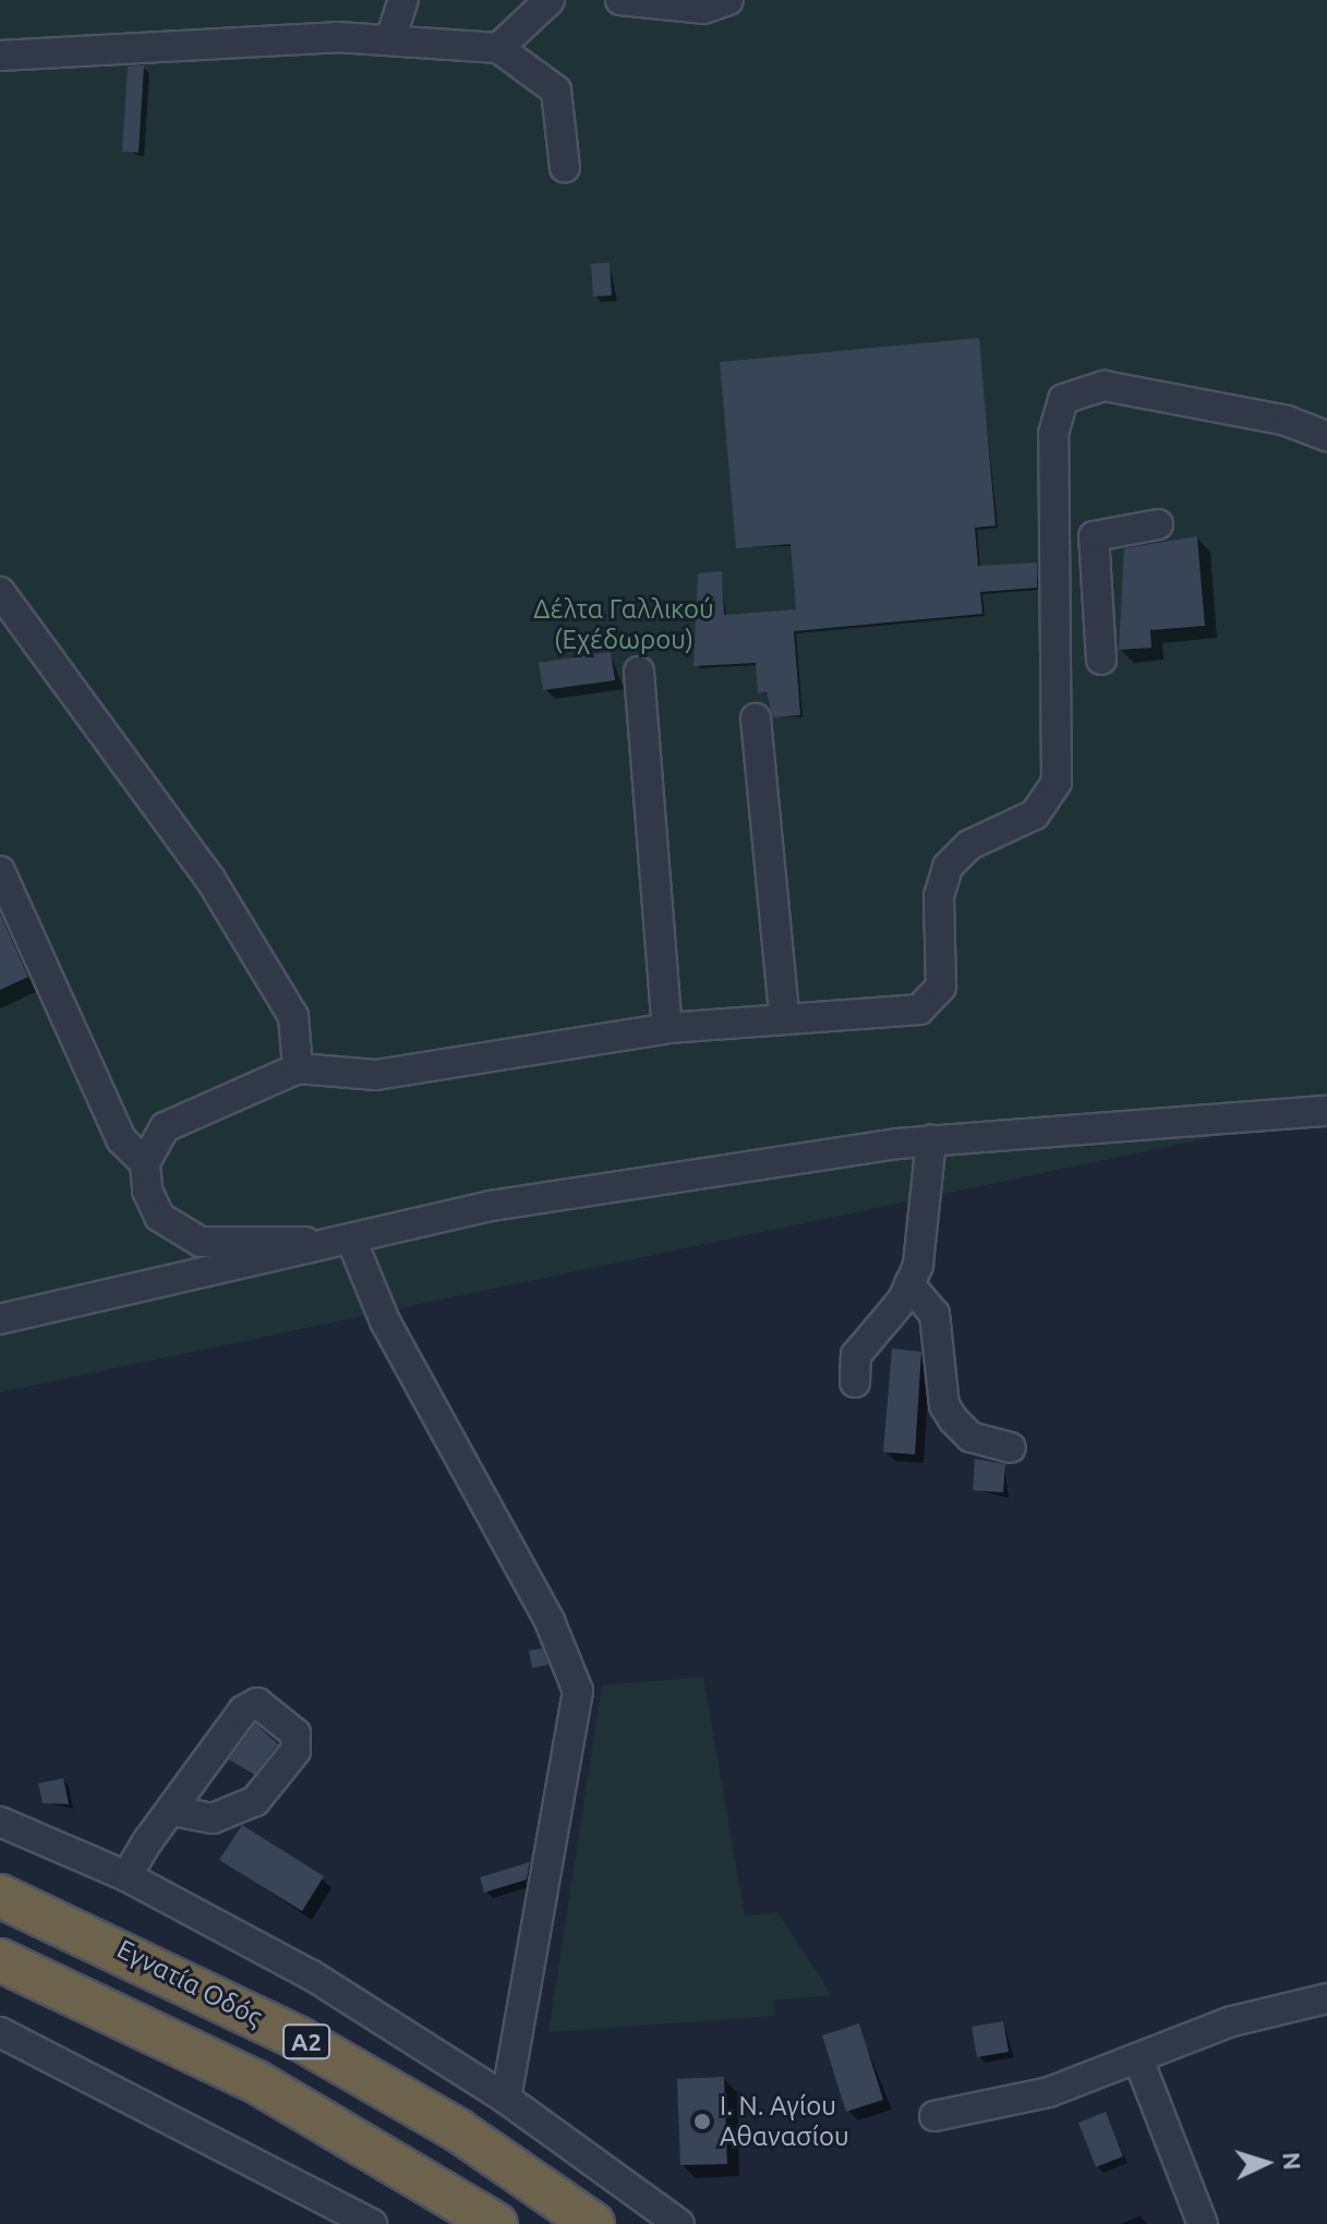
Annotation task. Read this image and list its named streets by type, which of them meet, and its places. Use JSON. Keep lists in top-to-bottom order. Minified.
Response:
{"streets":{"highway":["Εγνατία Οδός","Α2"]},"parks":["Δέλτα Γαλλικού (Εχέδωρου)"],"places":["Ι. Ν. Αγίου Αθανασίου"],"north":"right"}
